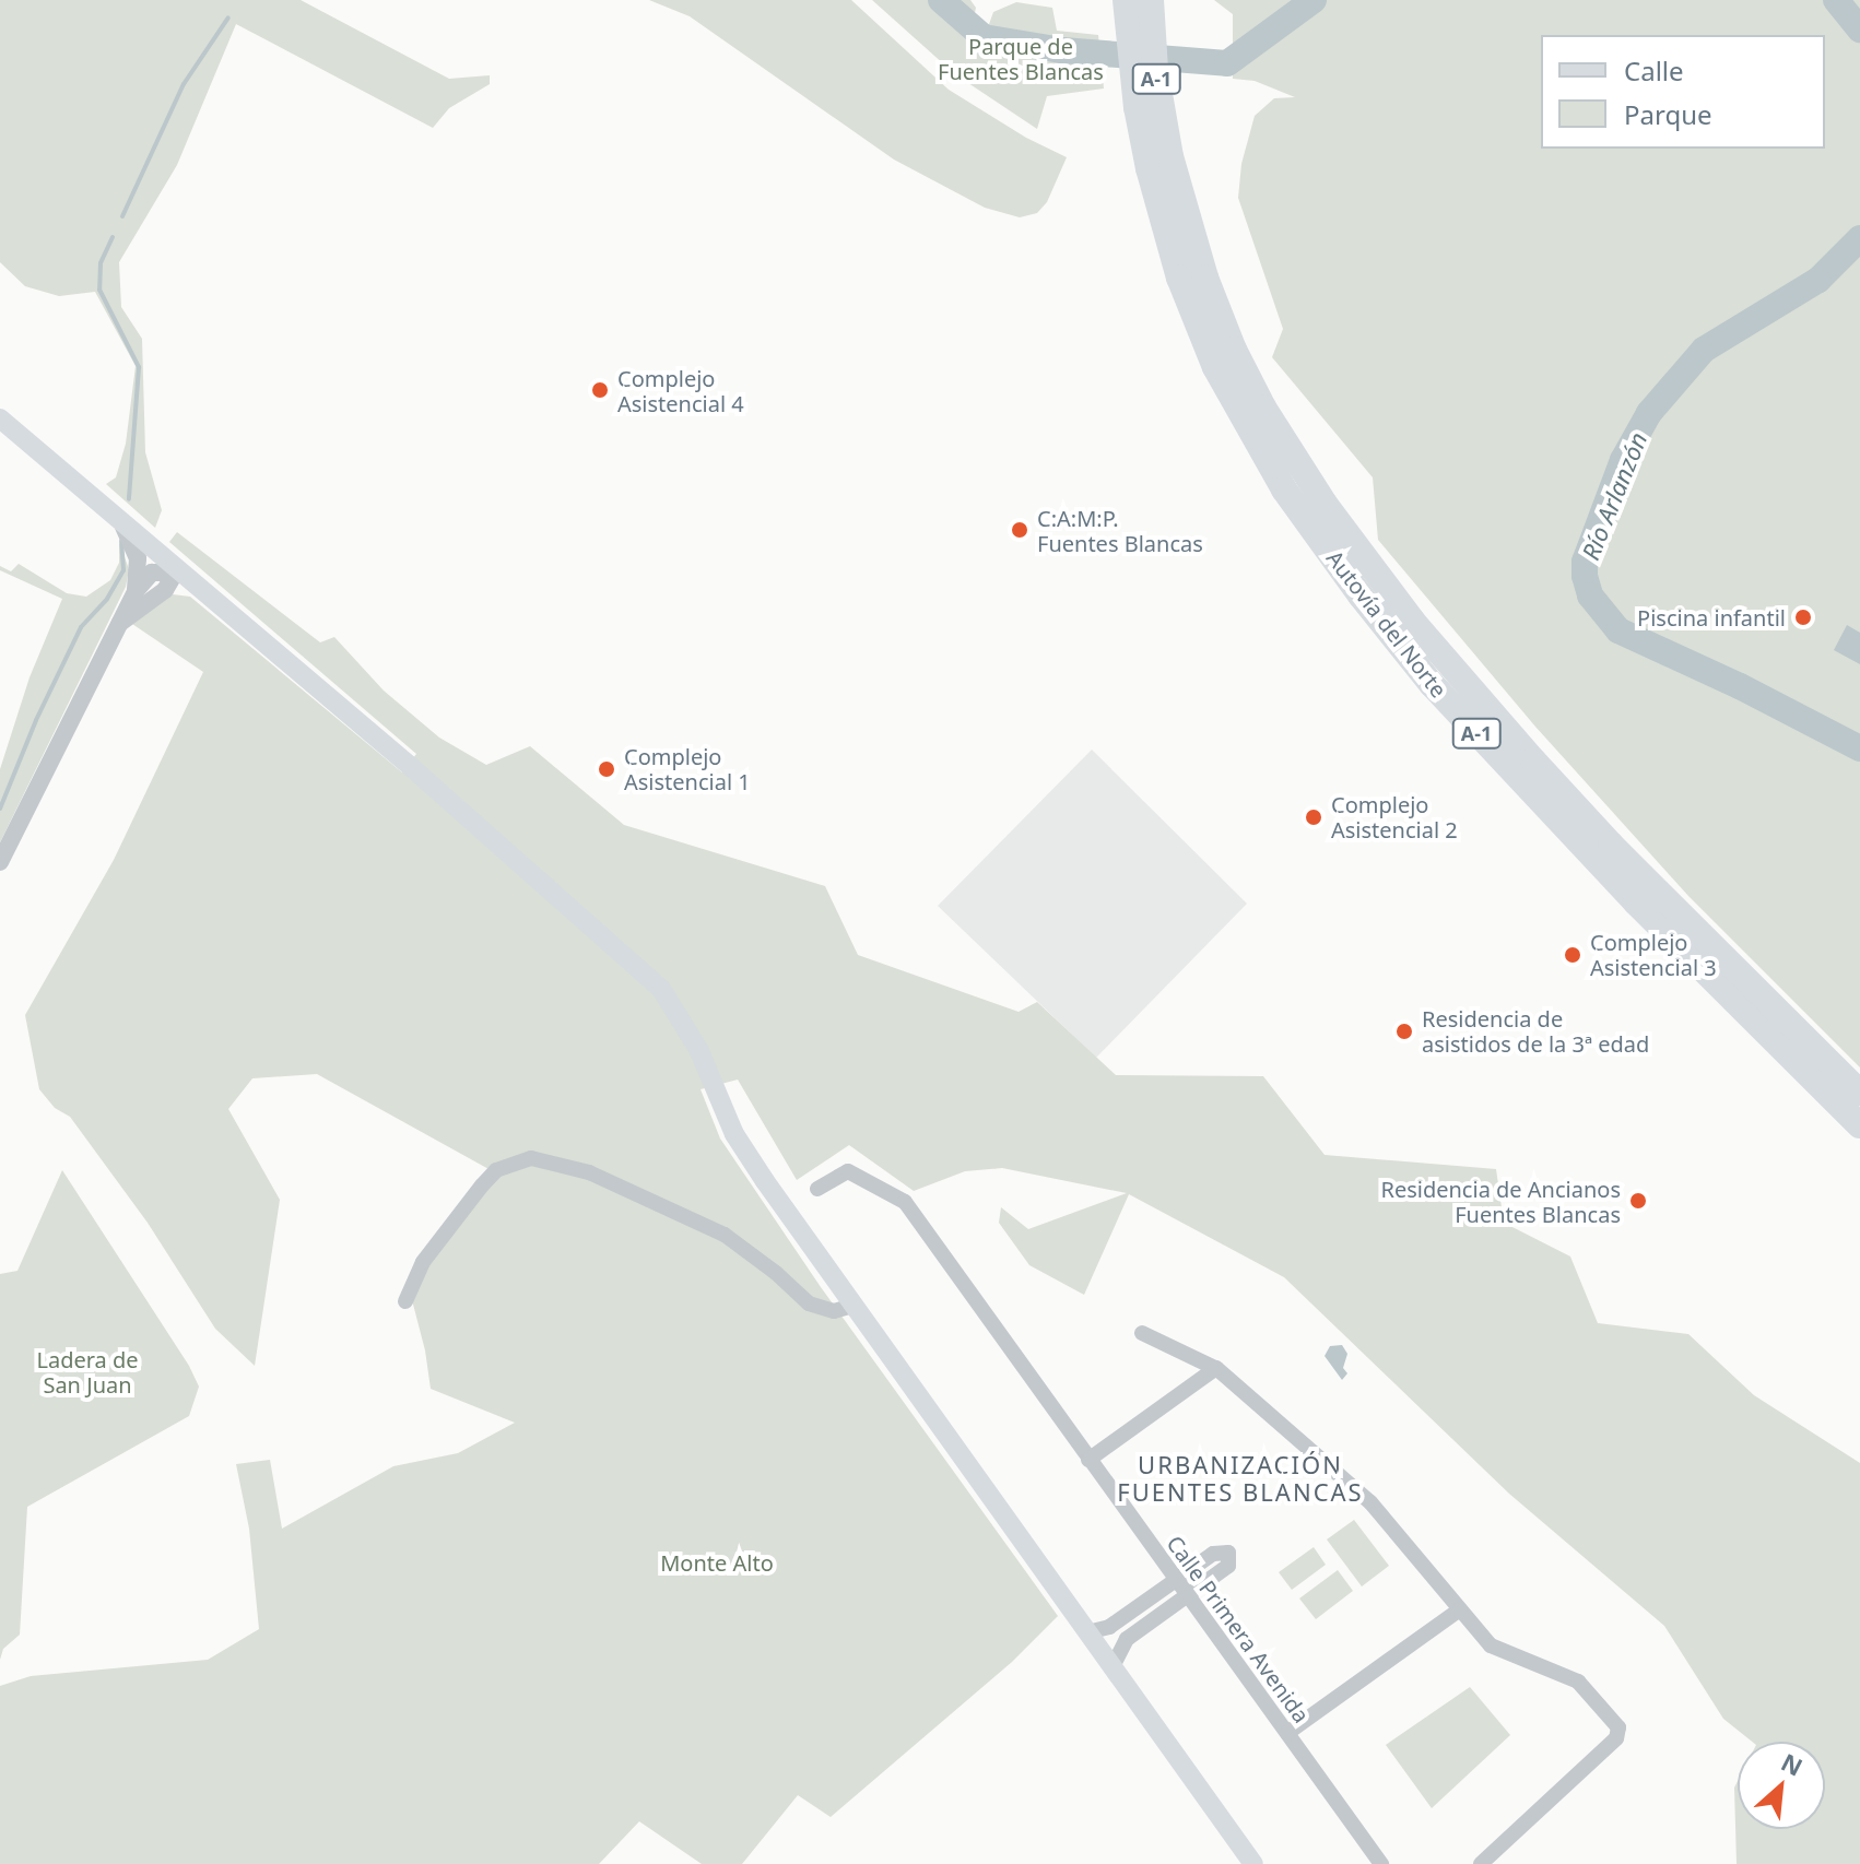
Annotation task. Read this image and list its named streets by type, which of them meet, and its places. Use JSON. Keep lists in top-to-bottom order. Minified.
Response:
{"streets":{"highway":["A-1","Autovía del Norte"],"street":["Calle Primera Avenida"]},"districts":["URBANIZACIÓN FUENTES BLANCAS"],"water":["Río Arlanzón"],"parks":["Parque de Fuentes Blancas","Ladera de San Juan","Monte Alto"],"places":["Complejo Asistencial 4","C:A:M:P. Fuentes Blancas","Piscina infantil","Complejo Asistencial 1","Complejo Asistencial 2","Complejo Asistencial 3","Residencia de asistidos de la 3ª edad","Residencia de Ancianos Fuentes Blancas"],"legend":["Calle","Parque"],"north":"top right"}
